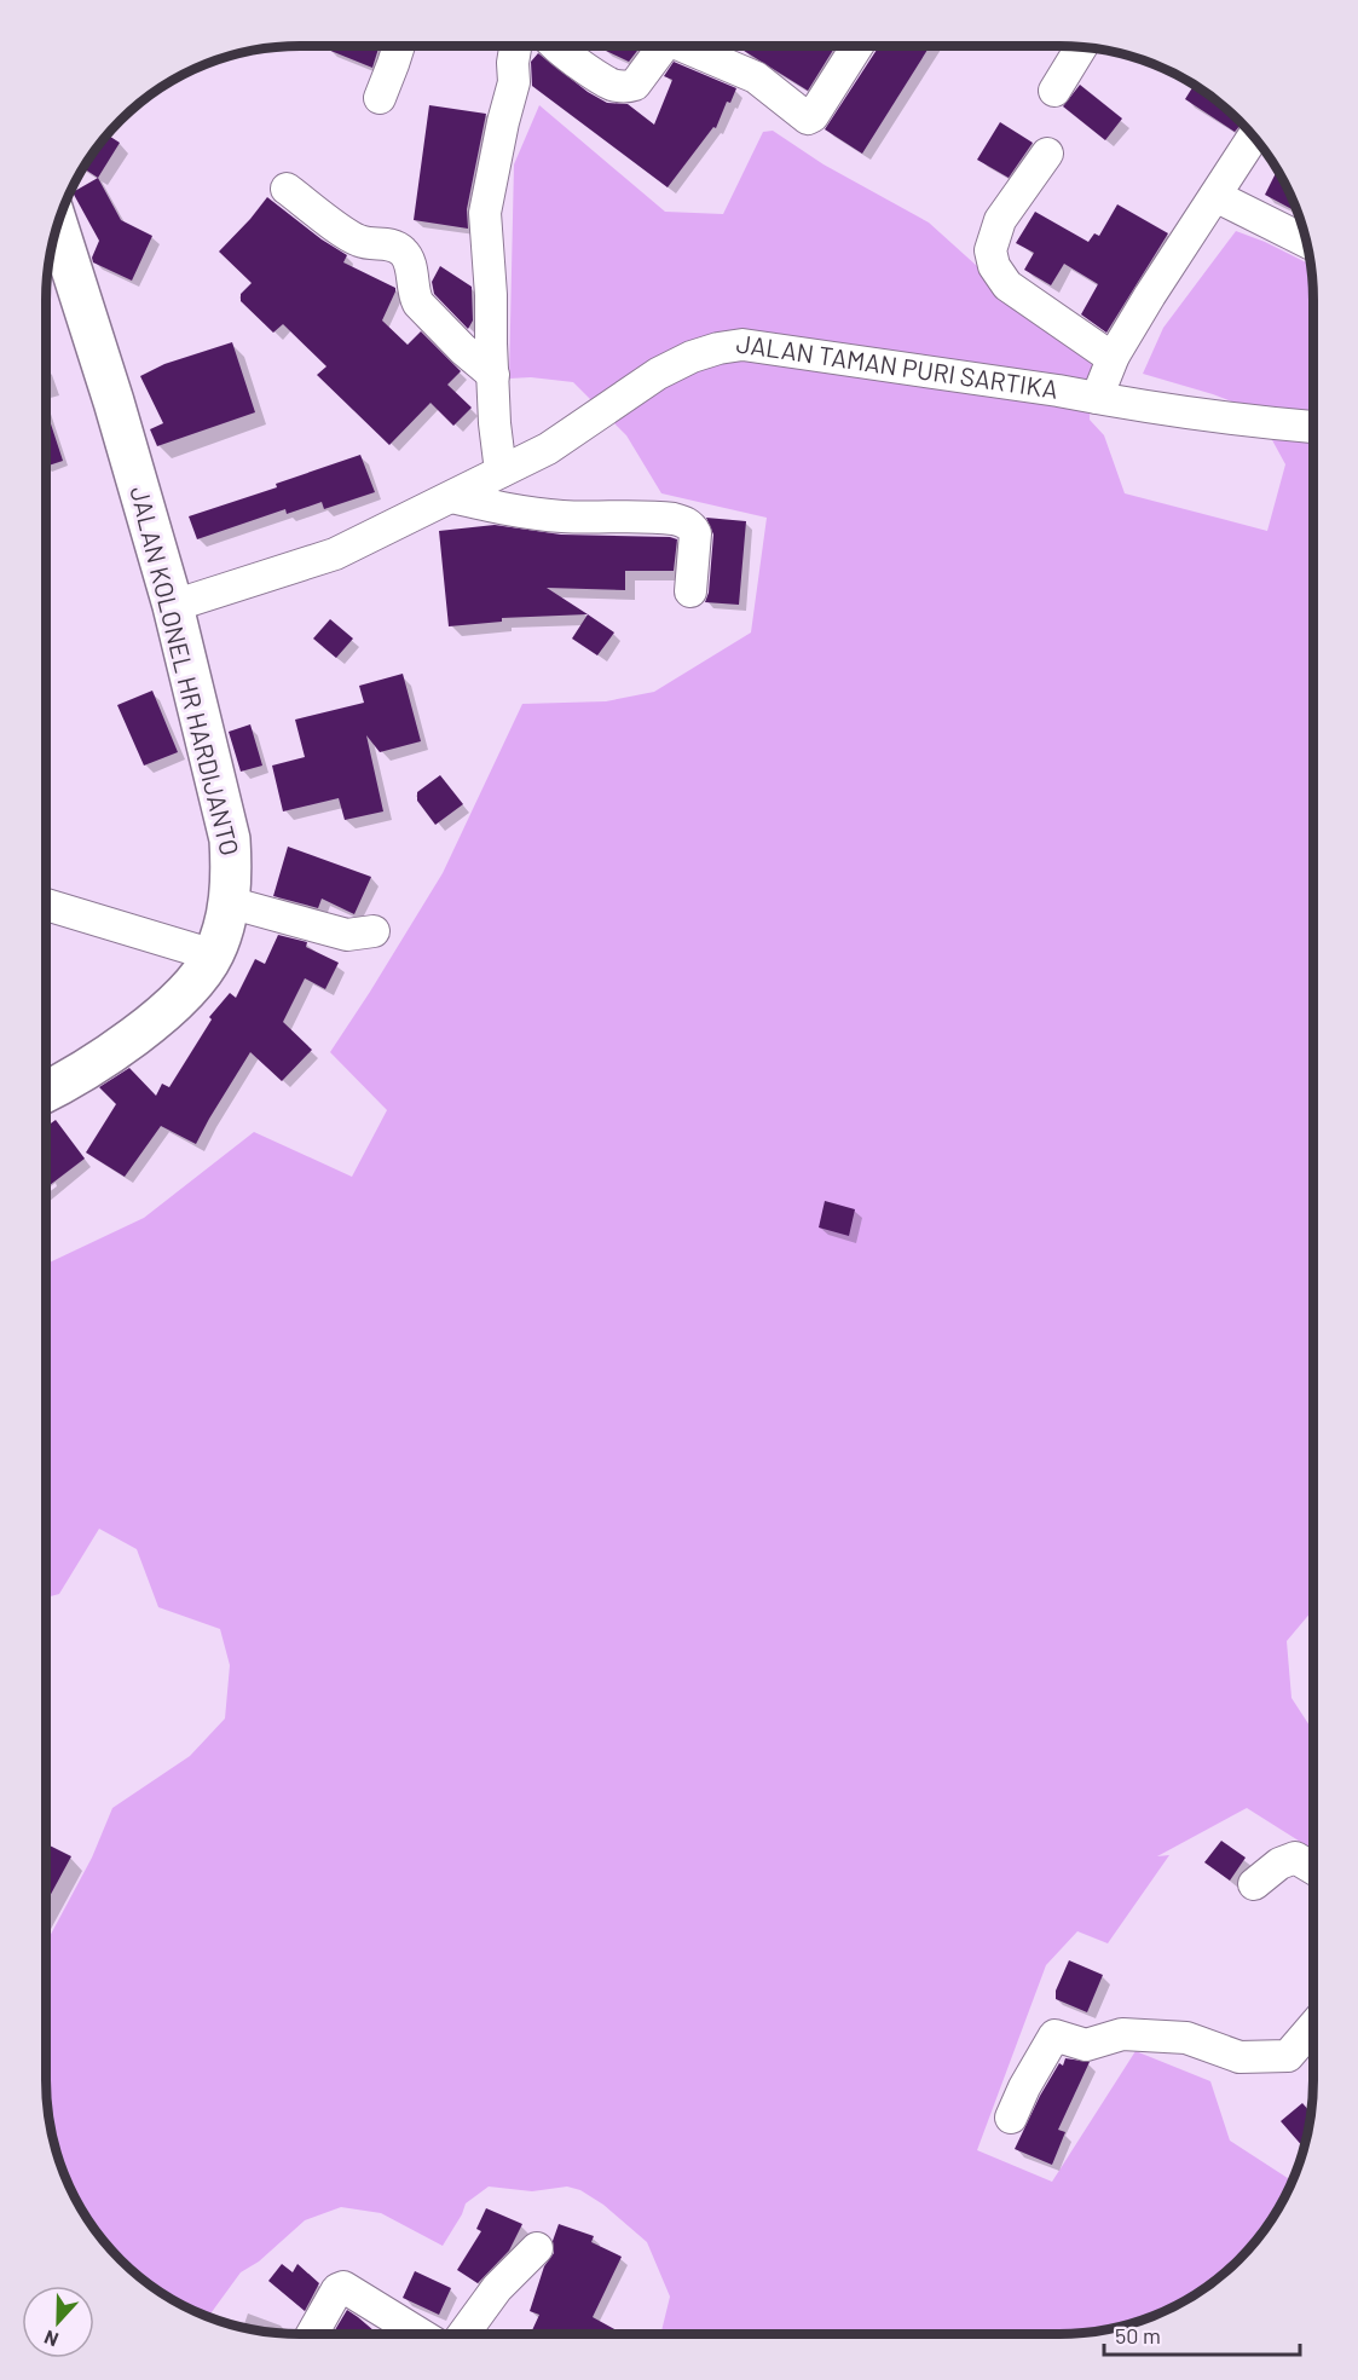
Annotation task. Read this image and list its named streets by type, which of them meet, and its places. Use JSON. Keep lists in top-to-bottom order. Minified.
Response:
{"streets":{"main road":["JALAN KOLONEL HR HARDIJANTO"],"street":["JALAN TAMAN PURI SARTIKA"]},"crossings":[["JALAN TAMAN PURI SARTIKA","JALAN KOLONEL HR HARDIJANTO"]],"scale_bar":"50 m","north":"bottom"}
